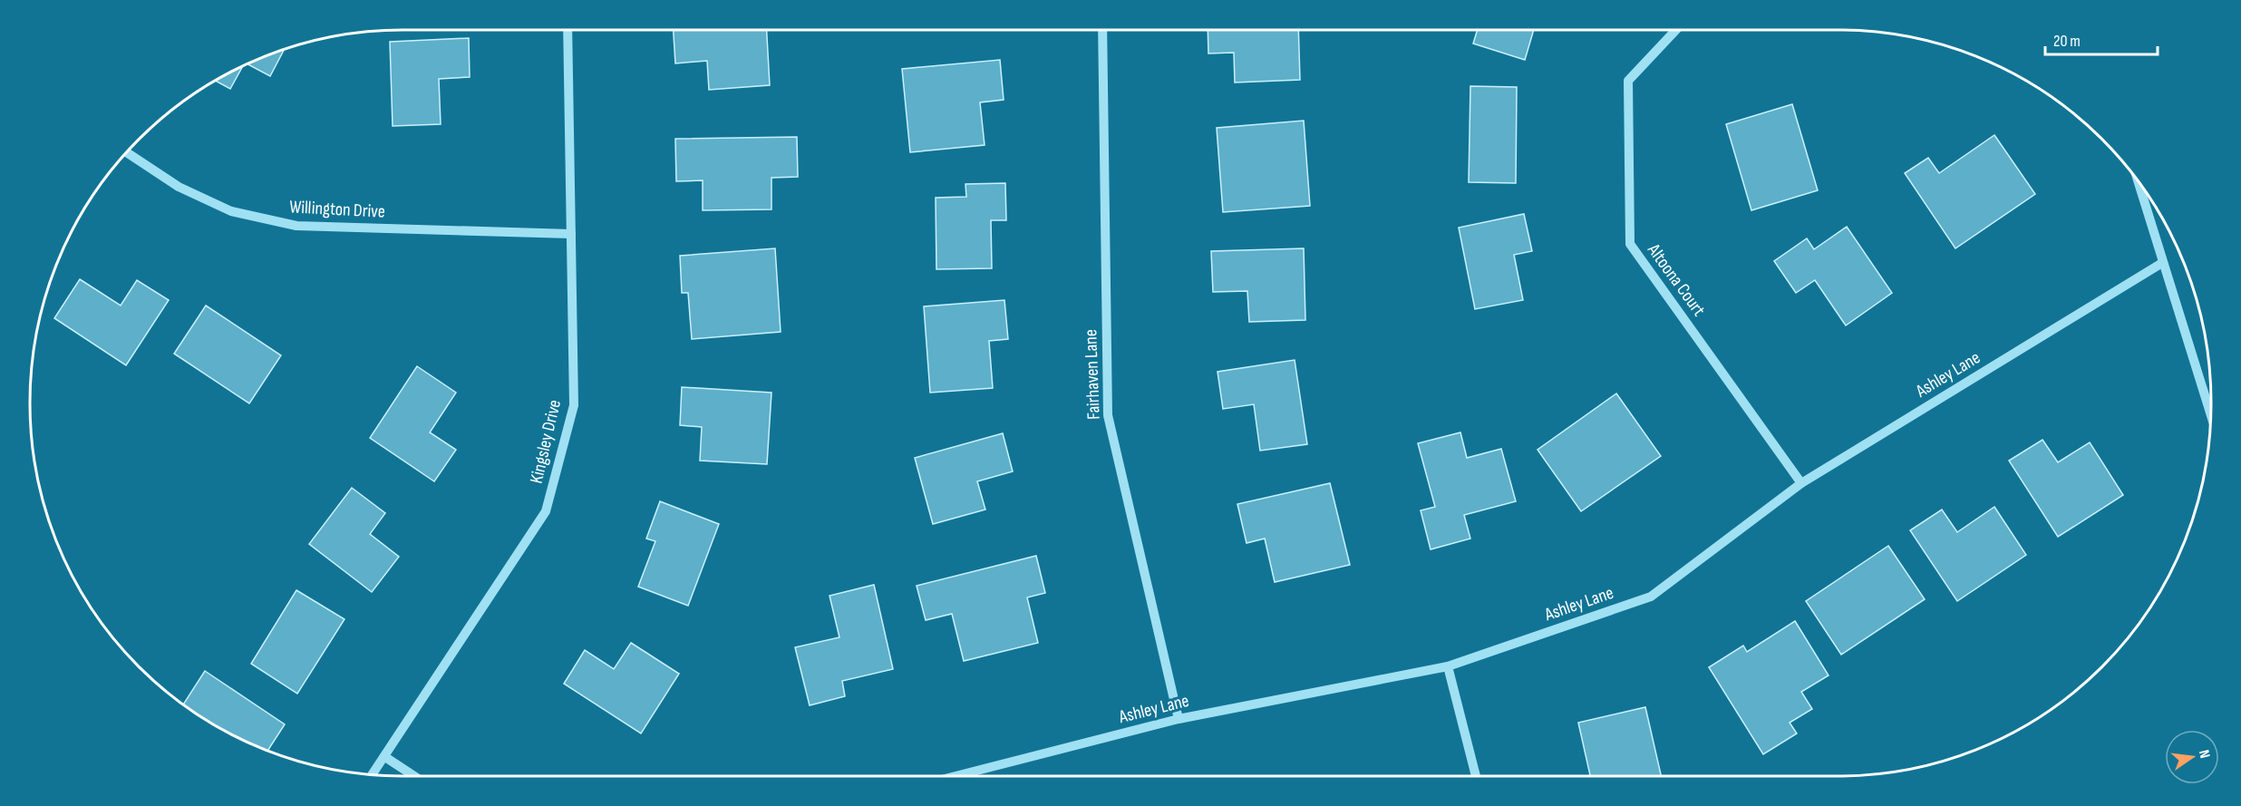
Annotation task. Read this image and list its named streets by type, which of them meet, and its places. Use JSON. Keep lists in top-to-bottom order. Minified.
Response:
{"streets":{"street":["Willington Drive","Altoona Court","Fairhaven Lane","Ashley Lane","Kingsley Drive"]},"crossings":[["Willington Drive","Kingsley Drive"],["Altoona Court","Ashley Lane"],["Fairhaven Lane","Ashley Lane"]],"scale_bar":"20 m","north":"right"}
